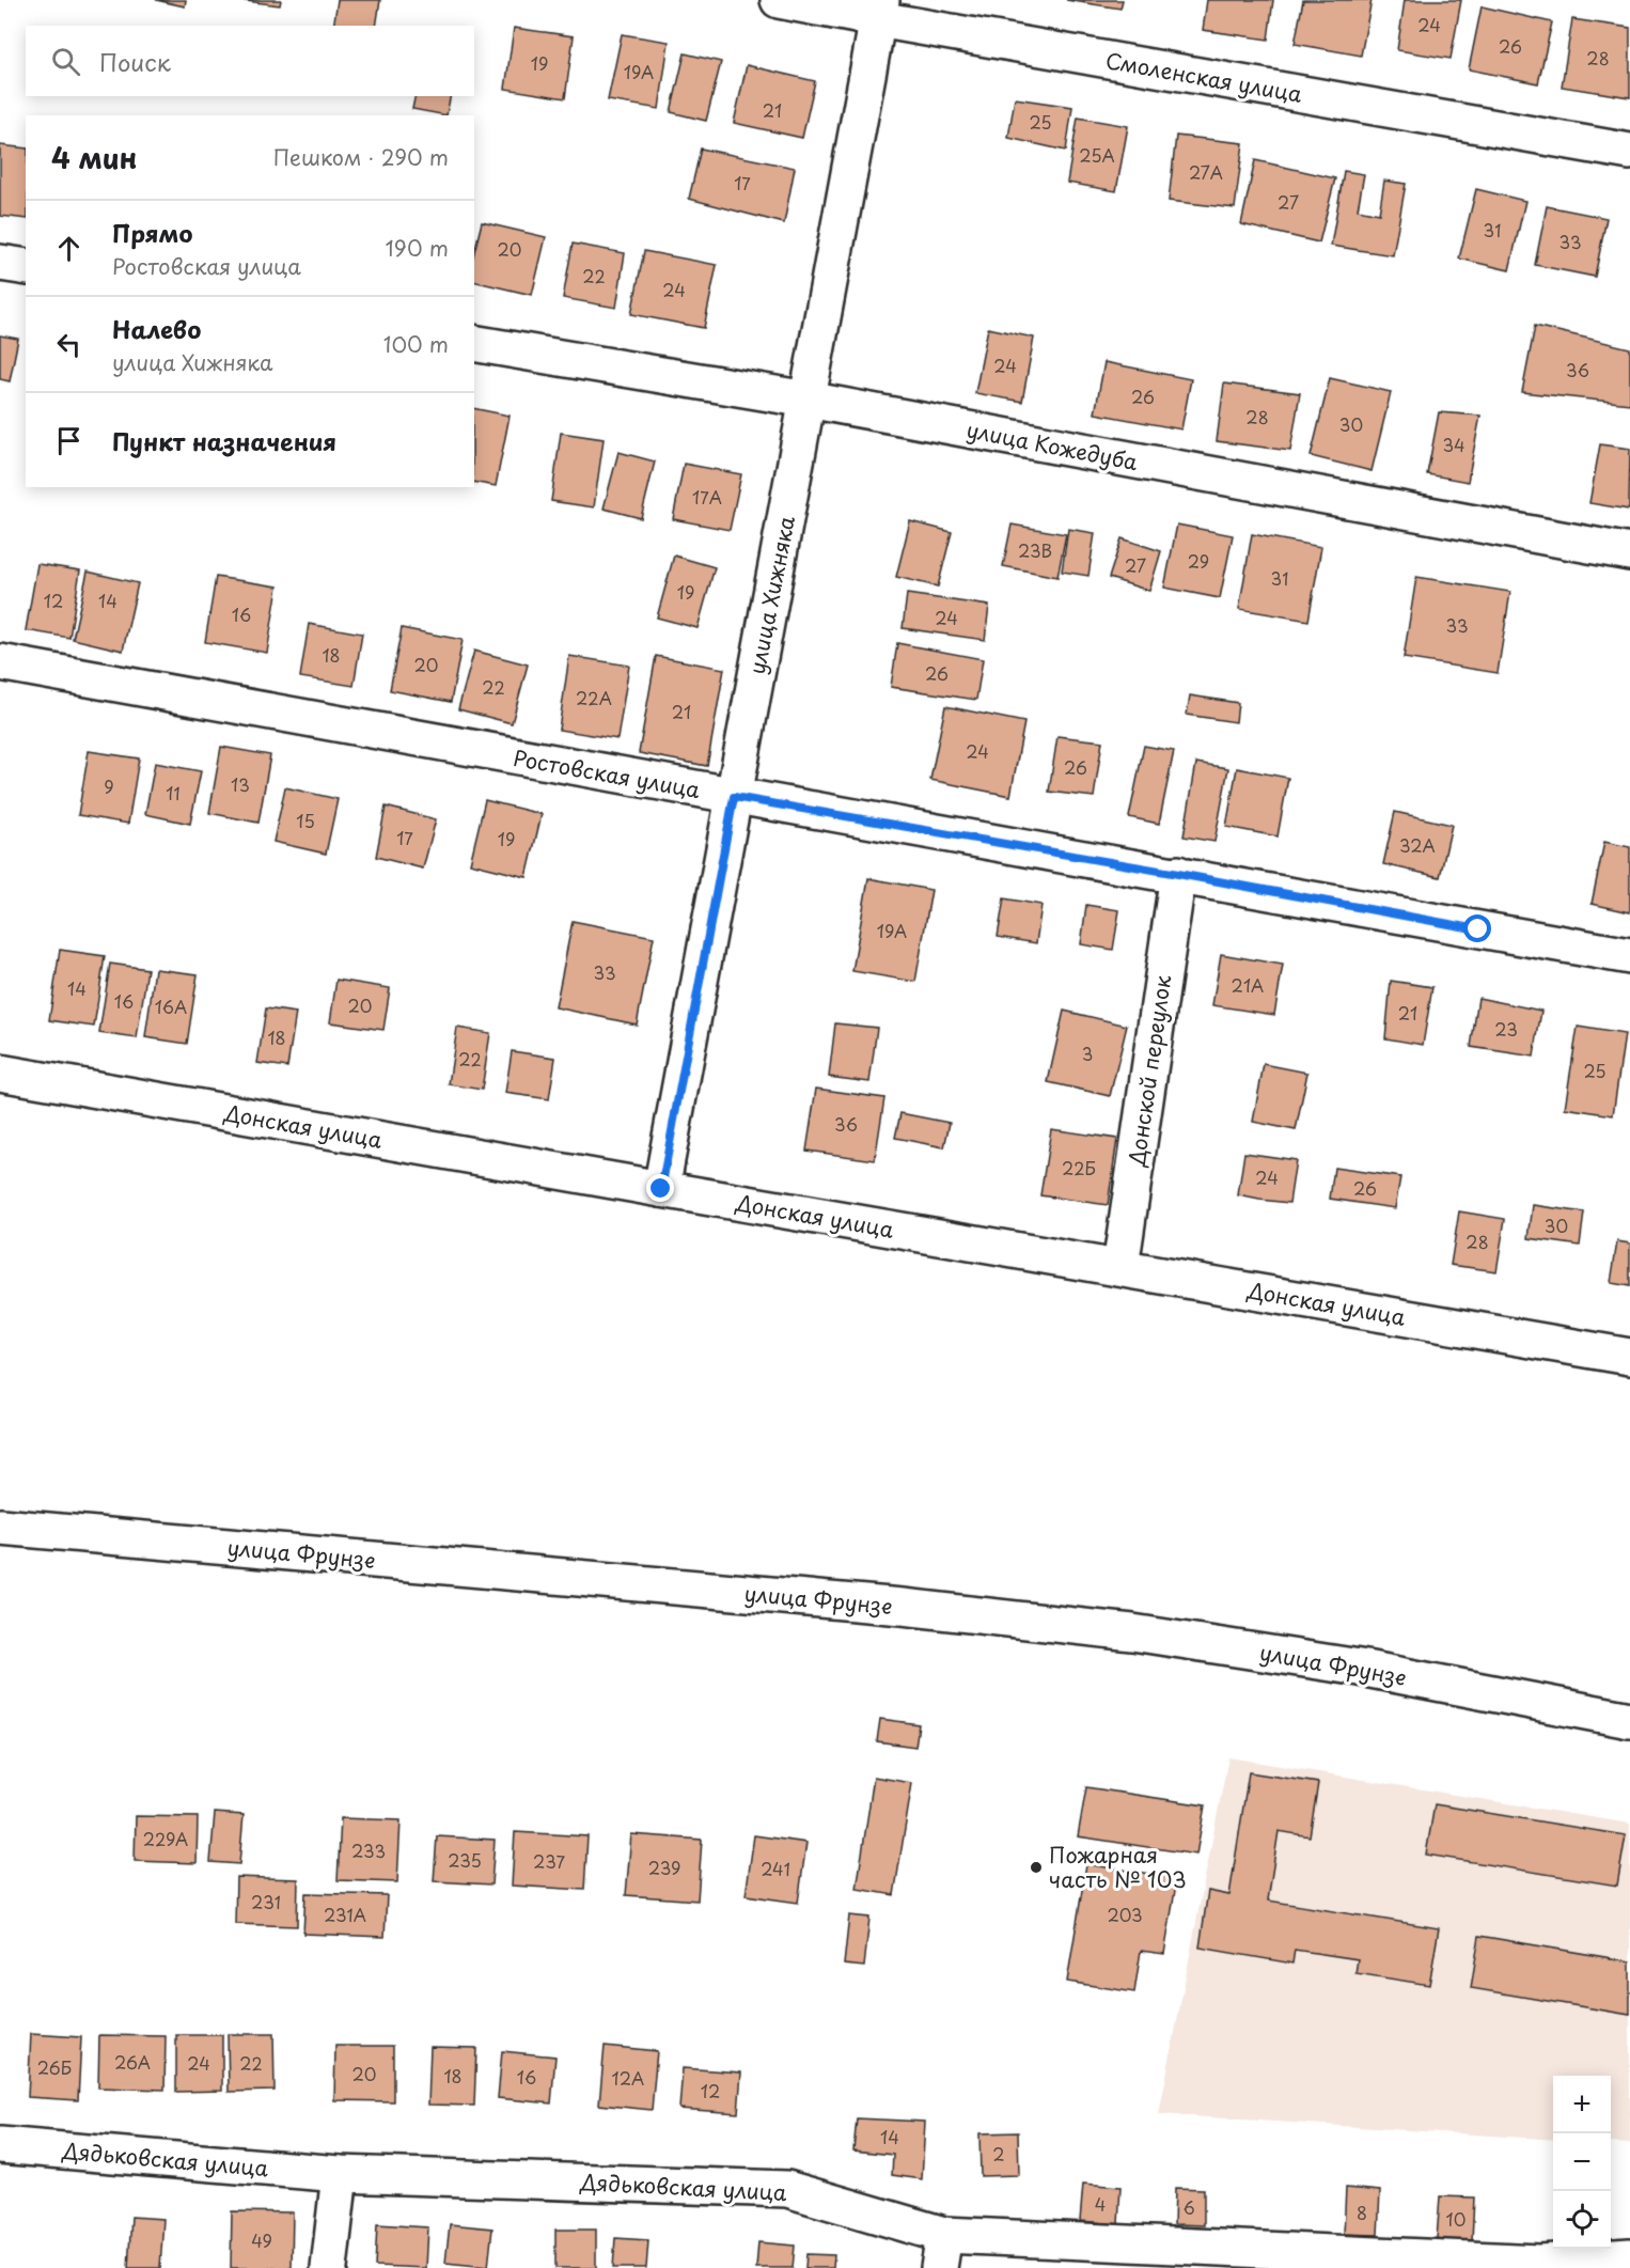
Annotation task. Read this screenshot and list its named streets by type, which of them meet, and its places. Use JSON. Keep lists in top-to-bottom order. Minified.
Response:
{"streets":{"street":["Смоленская улица","улица Кожедуба","улица Хижняка","Ростовская улица","Донской переулок","Донская улица","улица Фрунзе","Дядьковская улица"]},"crossings":[["Смоленская улица","улица Хижняка"],["улица Кожедуба","улица Хижняка"],["улица Хижняка","Ростовская улица"],["улица Хижняка","Донская улица"],["Ростовская улица","Донской переулок"],["Донской переулок","Донская улица"]],"places":["Пожарная часть № 103"],"house_numbers":["24","26","28","19","19А","21","25","25А","27А","17","27","31","33","20","22","24","24","36","26","28","30","34","17А","23В","29","27","31","19","12","14","16","24","33","18","20","26","22","22А","21","24","26","13","9","11","15","17","19","32А","19А","33","21А","14","16","20","16А","21","23","18","3","22","25","36","22Б","24","26","30","28","229А","233","235","237","239","241","231","231А","203","26А","24","22","26Б","20","18","16","12А","12","14","2","4","6","8","10","49"],"page":{"search":"Поиск","heading":["4 мин","Пешком · 290 m"],"list":[["Прямо","Ростовская улица","190 m"],["Налево","улица Хижняка","100 m"],"Пункт назначения"],"map_buttons":["+","−"]}}
